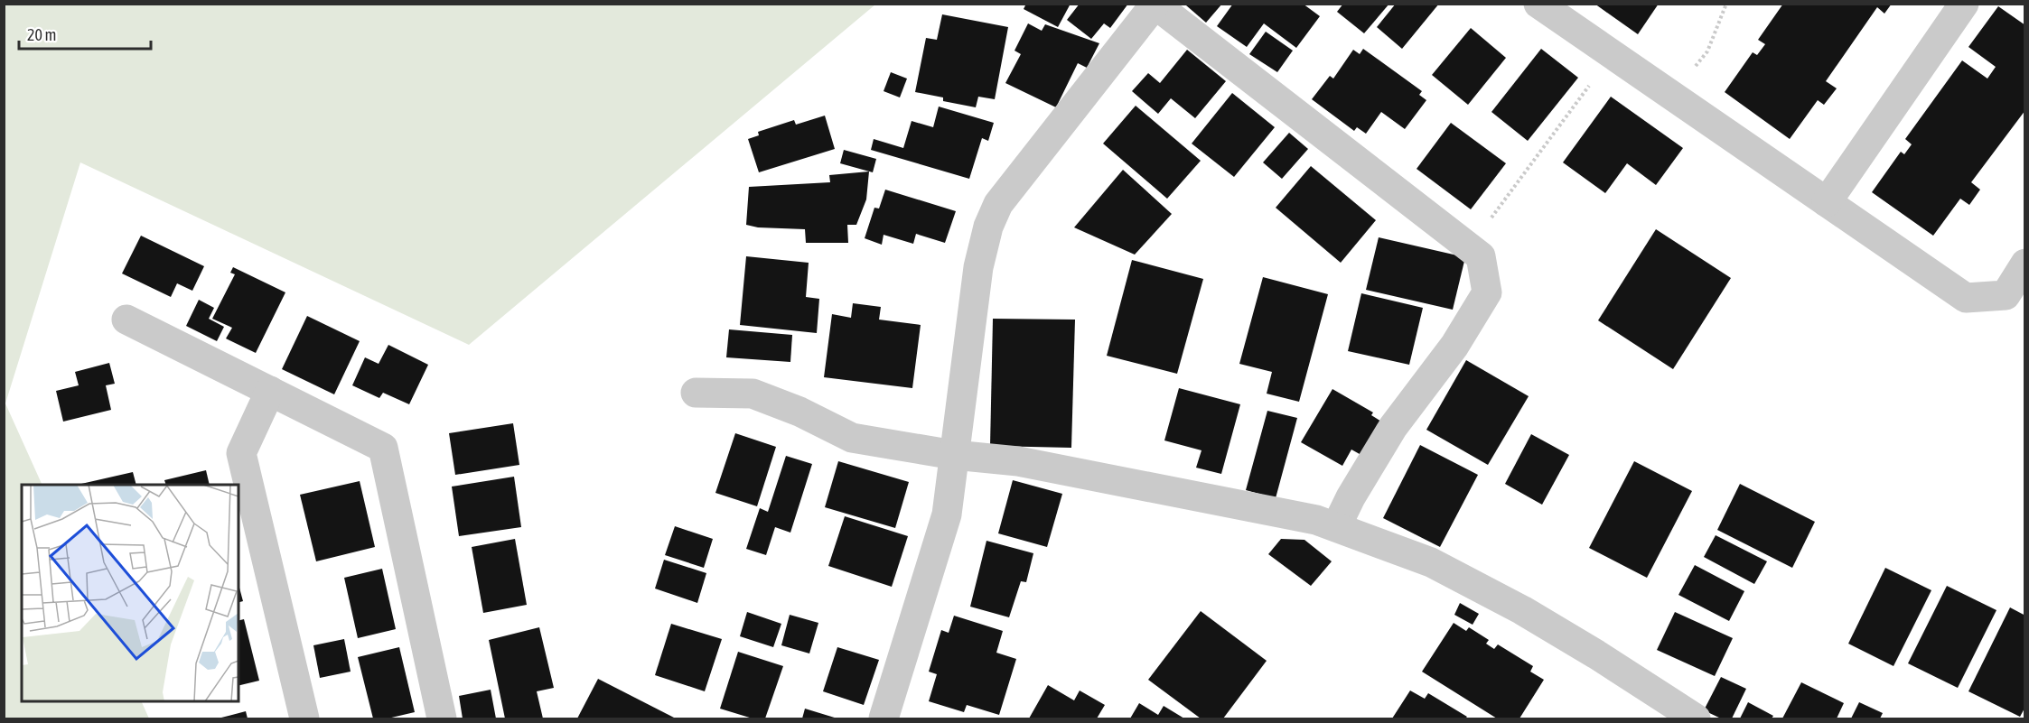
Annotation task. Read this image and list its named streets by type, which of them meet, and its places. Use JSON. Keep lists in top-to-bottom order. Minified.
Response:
{"scale_bar":"20 m"}
